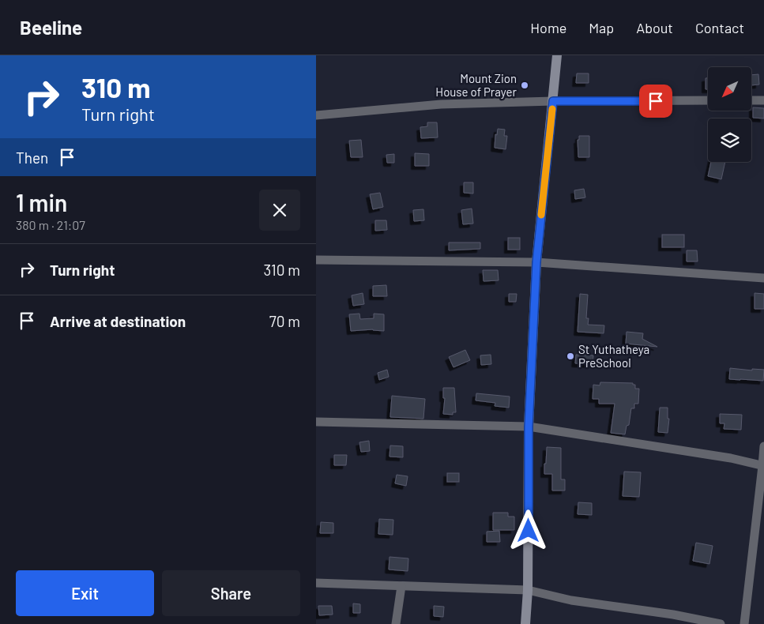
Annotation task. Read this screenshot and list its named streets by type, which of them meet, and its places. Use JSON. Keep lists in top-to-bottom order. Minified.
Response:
{"places":["Mount Zion House of Prayer","St Yuthatheya PreSchool"],"north":"bottom left","page":{"header":"Beeline","nav":["Home","Map","About","Contact"],"turn":["310 m","Turn right"],"then":"Then","heading":["1 min","380 m · 21:07"],"list":[{"name":"Turn right","value":"310 m"},{"name":"Arrive at destination","value":"70 m"}],"buttons":["Exit","Share"]}}
